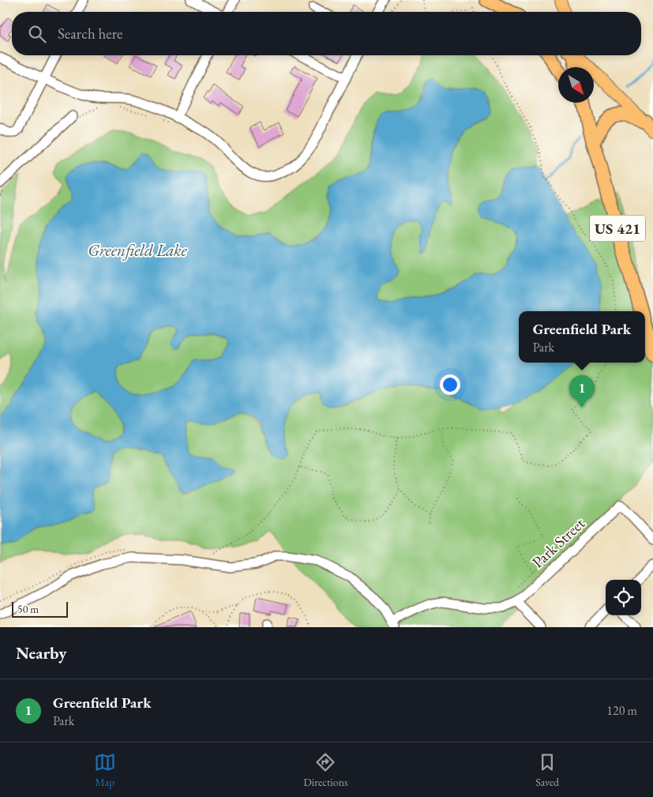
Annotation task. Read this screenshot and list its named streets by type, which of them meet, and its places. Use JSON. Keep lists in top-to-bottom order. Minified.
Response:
{"streets":{"highway":["US 421"],"street":["Park Street"]},"water":["Greenfield Lake"],"scale_bar":"50 m","north":"bottom right","page":{"search":"Search here","popup":["Greenfield Park","Park"],"pins":"1","scale":"50 m","heading":"Nearby","list":[{"mark":"1","name":"Greenfield Park","note":"Park","value":"120 m"}],"nav":["Map","Directions","Saved"]}}
